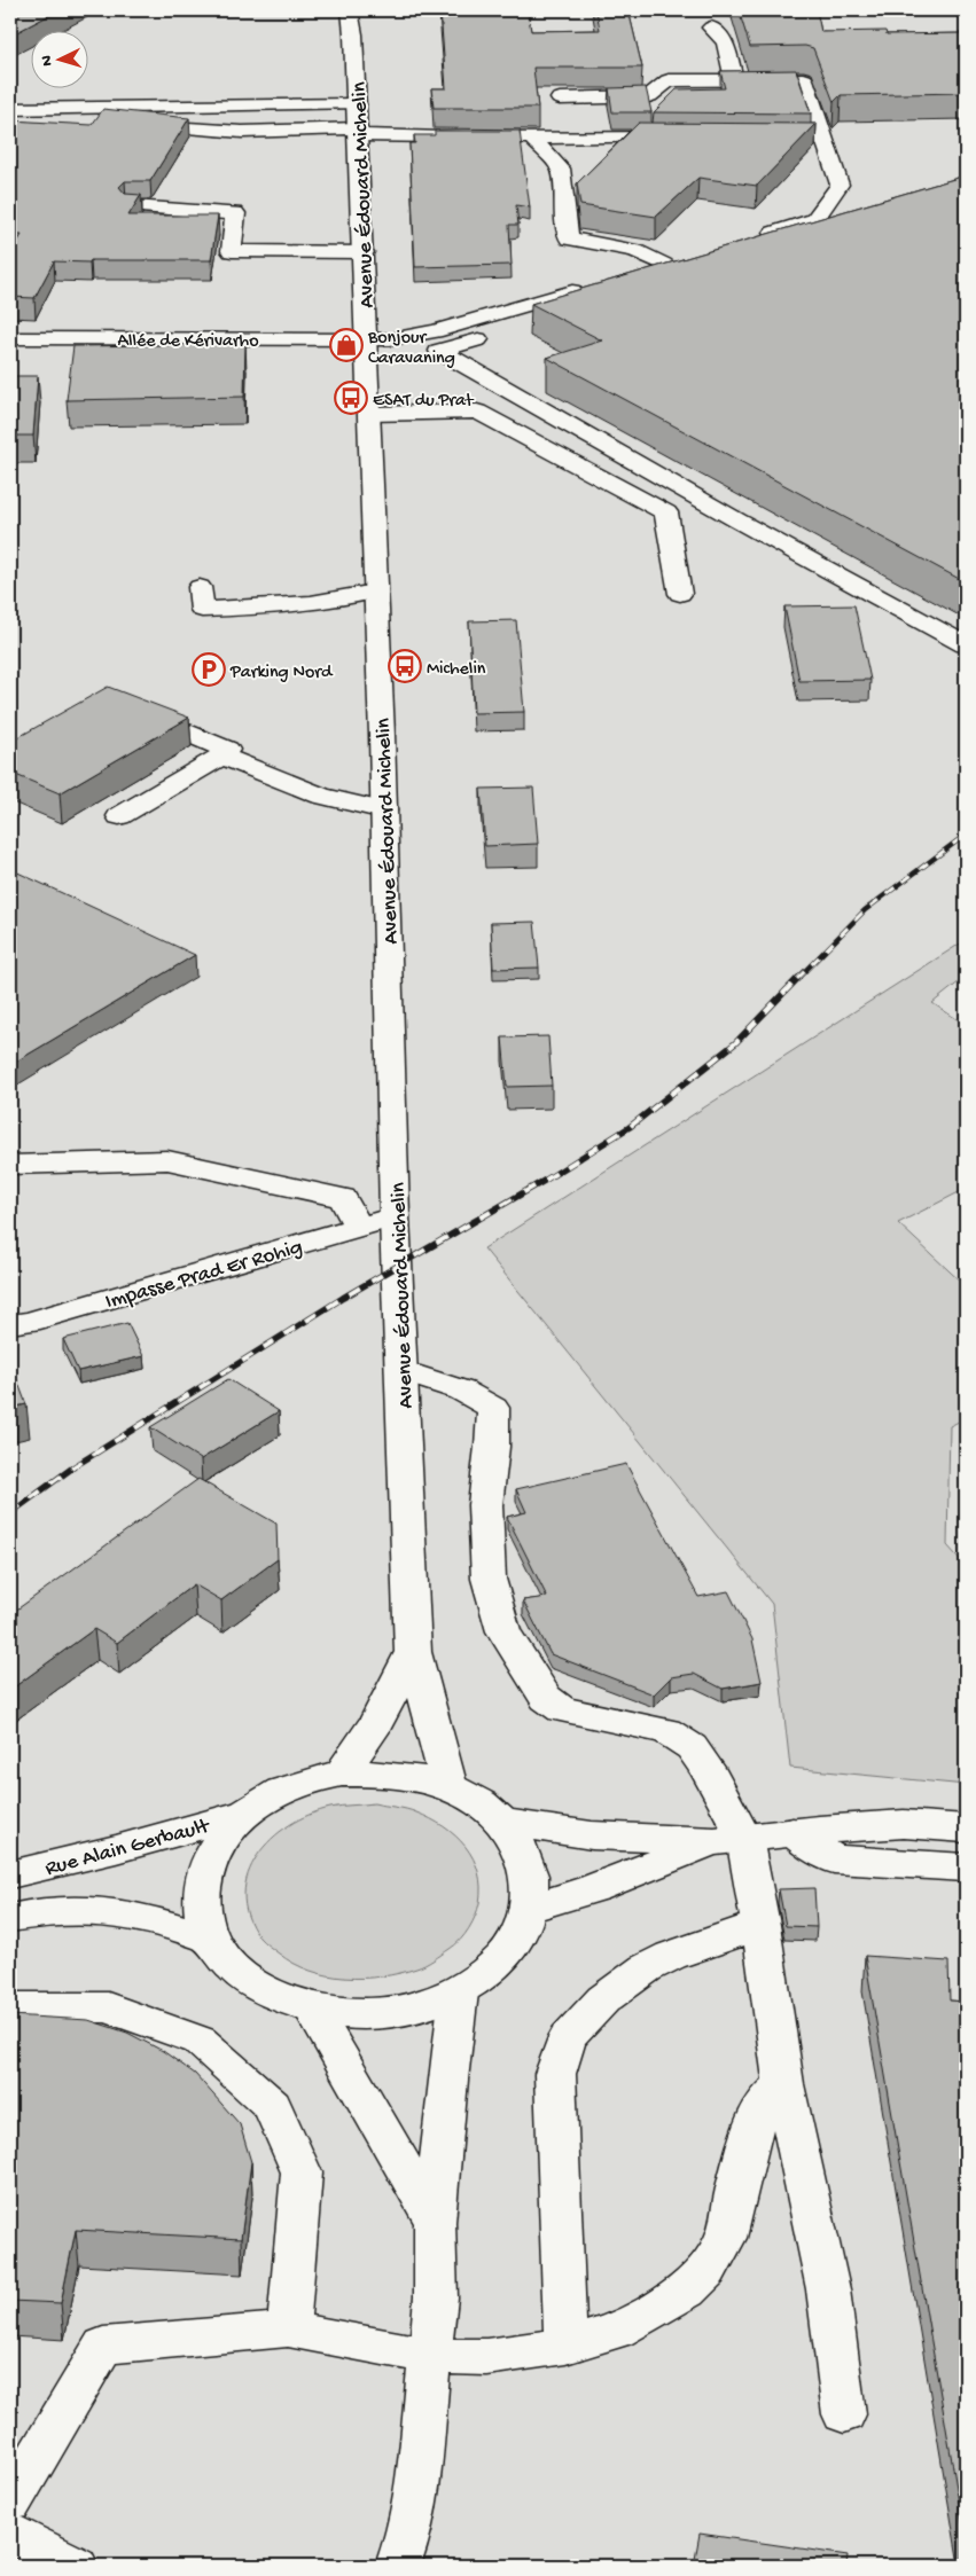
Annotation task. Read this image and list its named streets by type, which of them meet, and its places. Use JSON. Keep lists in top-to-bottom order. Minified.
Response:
{"streets":{"main road":["Avenue Édouard Michelin","Allée de Kérivarho","Impasse Prad Er Rohig","Rue Alain Gerbault"]},"crossings":[["Avenue Édouard Michelin","Allée de Kérivarho"],["Avenue Édouard Michelin","Impasse Prad Er Rohig"]],"places":{"shop":["Bonjour Caravaning"],"bus stop":["ESAT du Prat","Michelin"],"parking":["Parking Nord"]},"north":"left"}
